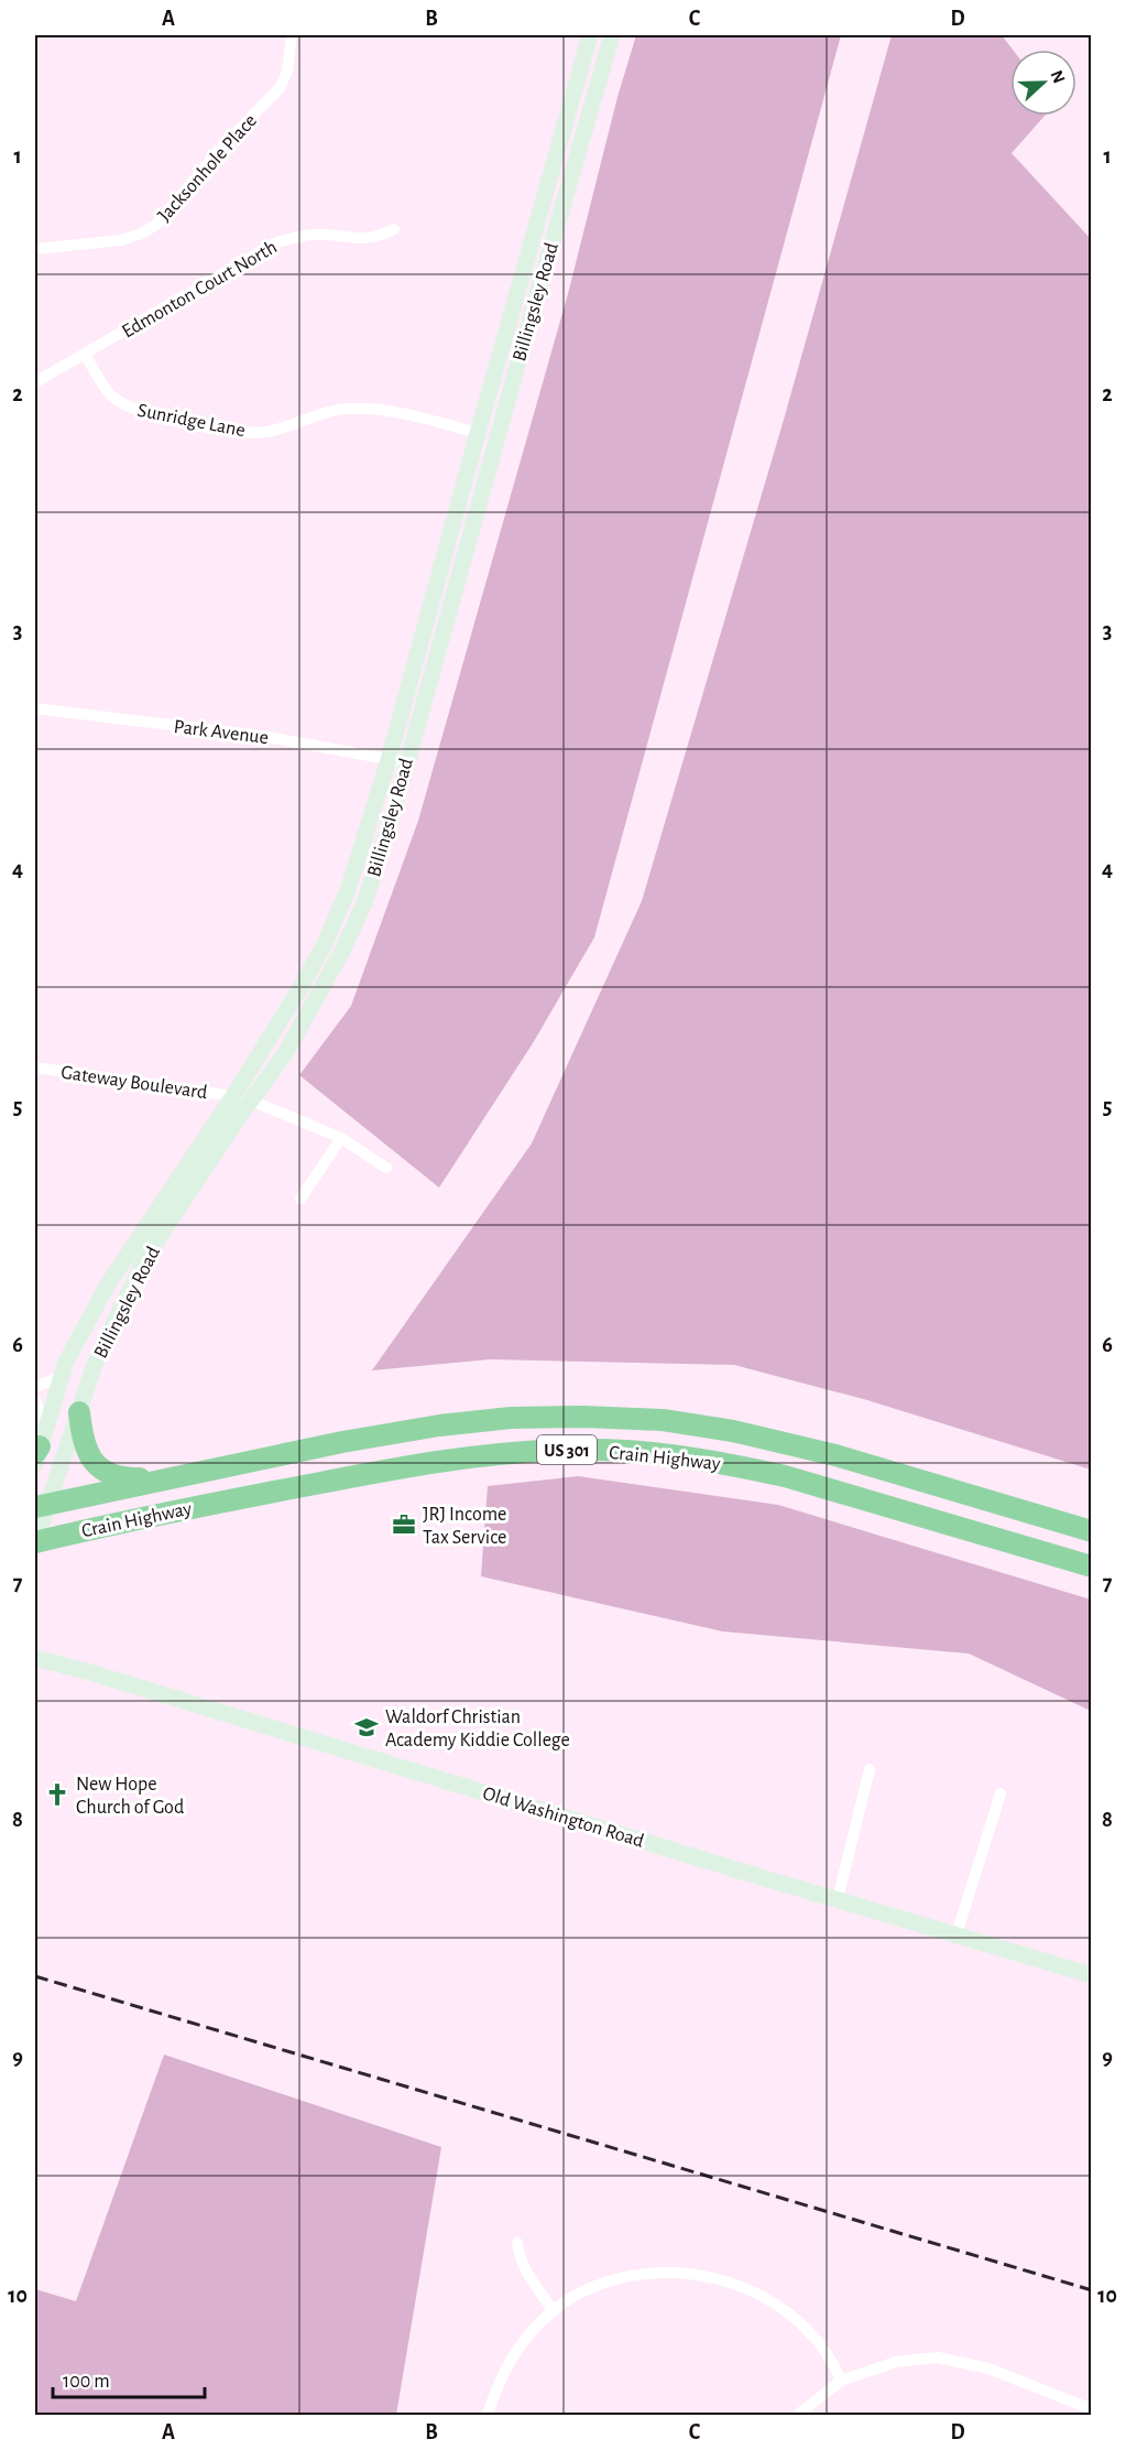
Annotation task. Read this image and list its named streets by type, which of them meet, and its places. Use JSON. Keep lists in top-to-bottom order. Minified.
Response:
{"streets":{"highway":["US 301","Crain Highway"],"main road":["Billingsley Road","Old Washington Road"],"street":["Jacksonhole Place","Edmonton Court North","Sunridge Lane","Park Avenue","Gateway Boulevard"]},"crossings":[["Edmonton Court North","Sunridge Lane"],["Billingsley Road","Sunridge Lane"],["Billingsley Road","Park Avenue"],["Billingsley Road","Gateway Boulevard"],["Billingsley Road","Crain Highway"]],"places":{"office":["JRJ Income Tax Service"],"school or university":["Waldorf Christian Academy Kiddie College"],"church":["New Hope Church of God"]},"scale_bar":"100 m","north":"right","grid":{"columns":["A","B","C","D"],"rows":["1","2","3","4","5","6","7","8","9","10"]}}
